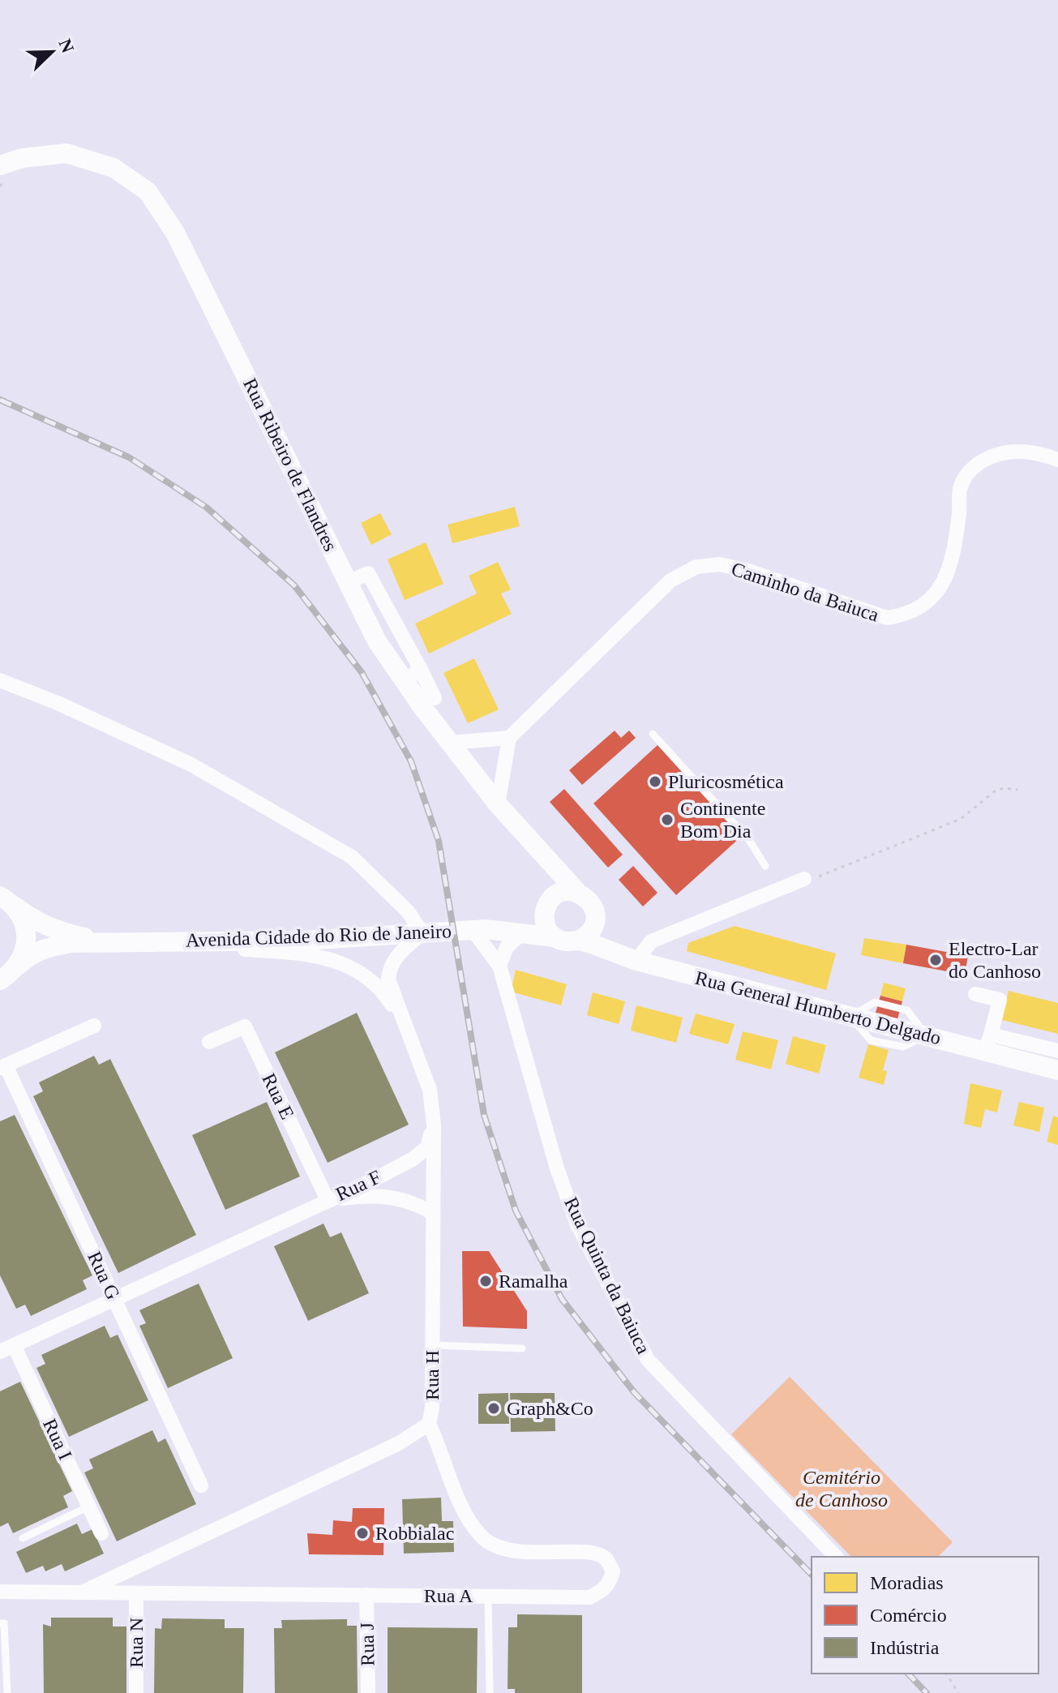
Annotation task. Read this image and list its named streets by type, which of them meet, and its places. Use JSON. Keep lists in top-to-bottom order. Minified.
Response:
{"streets":{"main road":["Rua Ribeiro de Flandres","Avenida Cidade do Rio de Janeiro","Rua General Humberto Delgado"],"street":["Caminho da Baiuca","Rua E","Rua F","Rua G","Rua Quinta da Baiuca","Rua H","Rua I","Rua A","Rua N","Rua J"]},"crossings":[["Rua Ribeiro de Flandres","Rua General Humberto Delgado"],["Avenida Cidade do Rio de Janeiro","Rua Quinta da Baiuca"],["Avenida Cidade do Rio de Janeiro","Rua H"],["Rua E","Rua F"],["Rua F","Rua H"],["Rua H","Rua A"],["Rua A","Rua N"],["Rua A","Rua J"]],"parks":["Cemitério de Canhoso"],"places":["Pluricosmética","Continente Bom Dia","Electro-Lar do Canhoso","Ramalha","Graph&Co","Robbialac"],"legend":["Moradias","Comércio","Indústria"],"north":"top right"}
